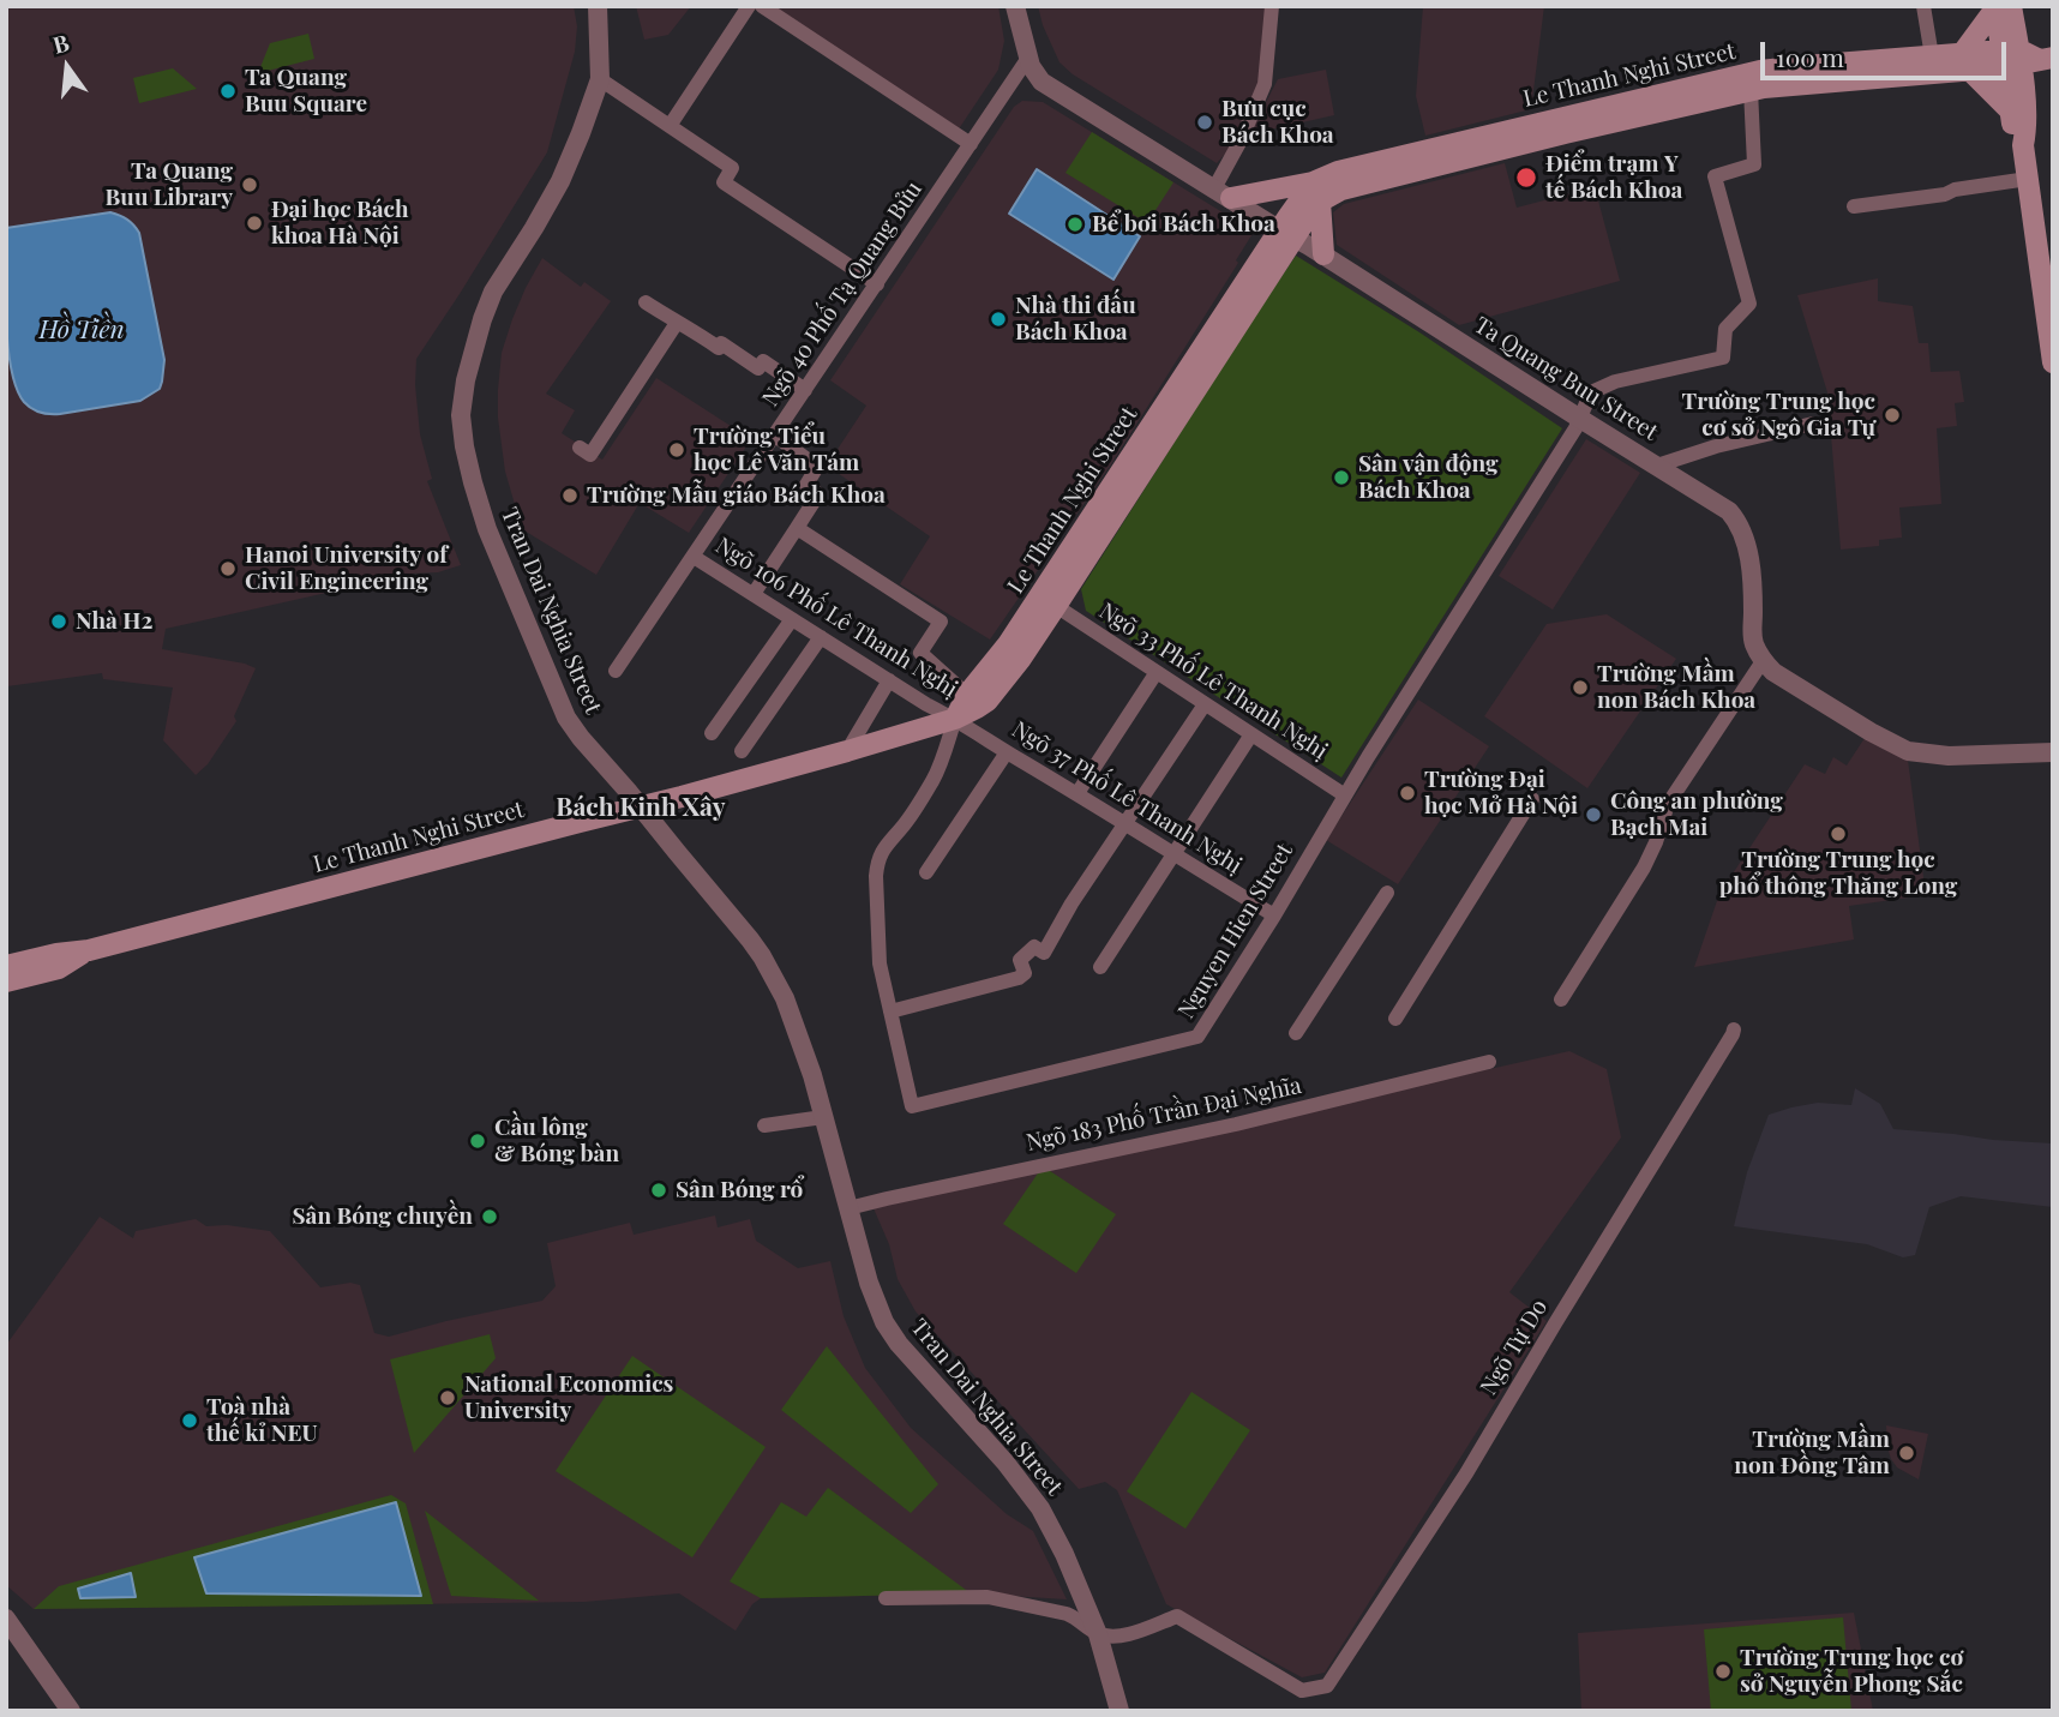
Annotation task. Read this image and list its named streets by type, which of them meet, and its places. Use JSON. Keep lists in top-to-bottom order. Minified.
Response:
{"streets":{"main road":["Le Thanh Nghi Street"],"street":["Ngõ 40 Phố Tạ Quang Bửu","Ta Quang Buu Street","Tran Dai Nghia Street","Ngõ 106 Phố Lê Thanh Nghị","Ngõ 33 Phố Lê Thanh Nghị","Ngõ 37 Phố Lê Thanh Nghị","Nguyen Hien Street","Ngõ 183 Phố Trần Đại Nghĩa","Ngõ Tự Do"]},"crossings":[["Le Thanh Nghi Street","Ta Quang Buu Street"],["Le Thanh Nghi Street","Tran Dai Nghia Street"],["Le Thanh Nghi Street","Ngõ 106 Phố Lê Thanh Nghị"],["Le Thanh Nghi Street","Ngõ 33 Phố Lê Thanh Nghị"],["Le Thanh Nghi Street","Ngõ 37 Phố Lê Thanh Nghị"],["Le Thanh Nghi Street","Nguyen Hien Street"],["Ngõ 40 Phố Tạ Quang Bửu","Ta Quang Buu Street"],["Ngõ 40 Phố Tạ Quang Bửu","Ngõ 106 Phố Lê Thanh Nghị"],["Ta Quang Buu Street","Nguyen Hien Street"],["Tran Dai Nghia Street","Ngõ 183 Phố Trần Đại Nghĩa"],["Tran Dai Nghia Street","Ngõ Tự Do"],["Ngõ 106 Phố Lê Thanh Nghị","Ngõ 37 Phố Lê Thanh Nghị"],["Ngõ 106 Phố Lê Thanh Nghị","Nguyen Hien Street"],["Ngõ 33 Phố Lê Thanh Nghị","Nguyen Hien Street"],["Ngõ 37 Phố Lê Thanh Nghị","Nguyen Hien Street"]],"districts":["Bách Kinh Xây"],"water":["Hồ Tiền"],"places":["Ta Quang Buu Square","Bưu cục Bách Khoa","Điểm trạm Y tế Bách Khoa","Ta Quang Buu Library","Đại học Bách khoa Hà Nội","Bể bơi Bách Khoa","Nhà thi đấu Bách Khoa","Trường Trung học cơ sở Ngô Gia Tự","Trường Tiểu học Lê Văn Tám","Sân vận động Bách Khoa","Trường Mẫu giáo Bách Khoa","Hanoi University of Civil Engineering","Nhà H2","Trường Mầm non Bách Khoa","Trường Đại học Mở Hà Nội","Công an phường Bạch Mai","Trường Trung học phổ thông Thăng Long","Cầu lông & Bóng bàn","Sân Bóng rổ","Sân Bóng chuyền","National Economics University","Toà nhà thế kỉ NEU","Trường Mầm non Đồng Tâm","Trường Trung học cơ sở Nguyễn Phong Sắc"],"scale_bar":"100 m","north":"top"}
